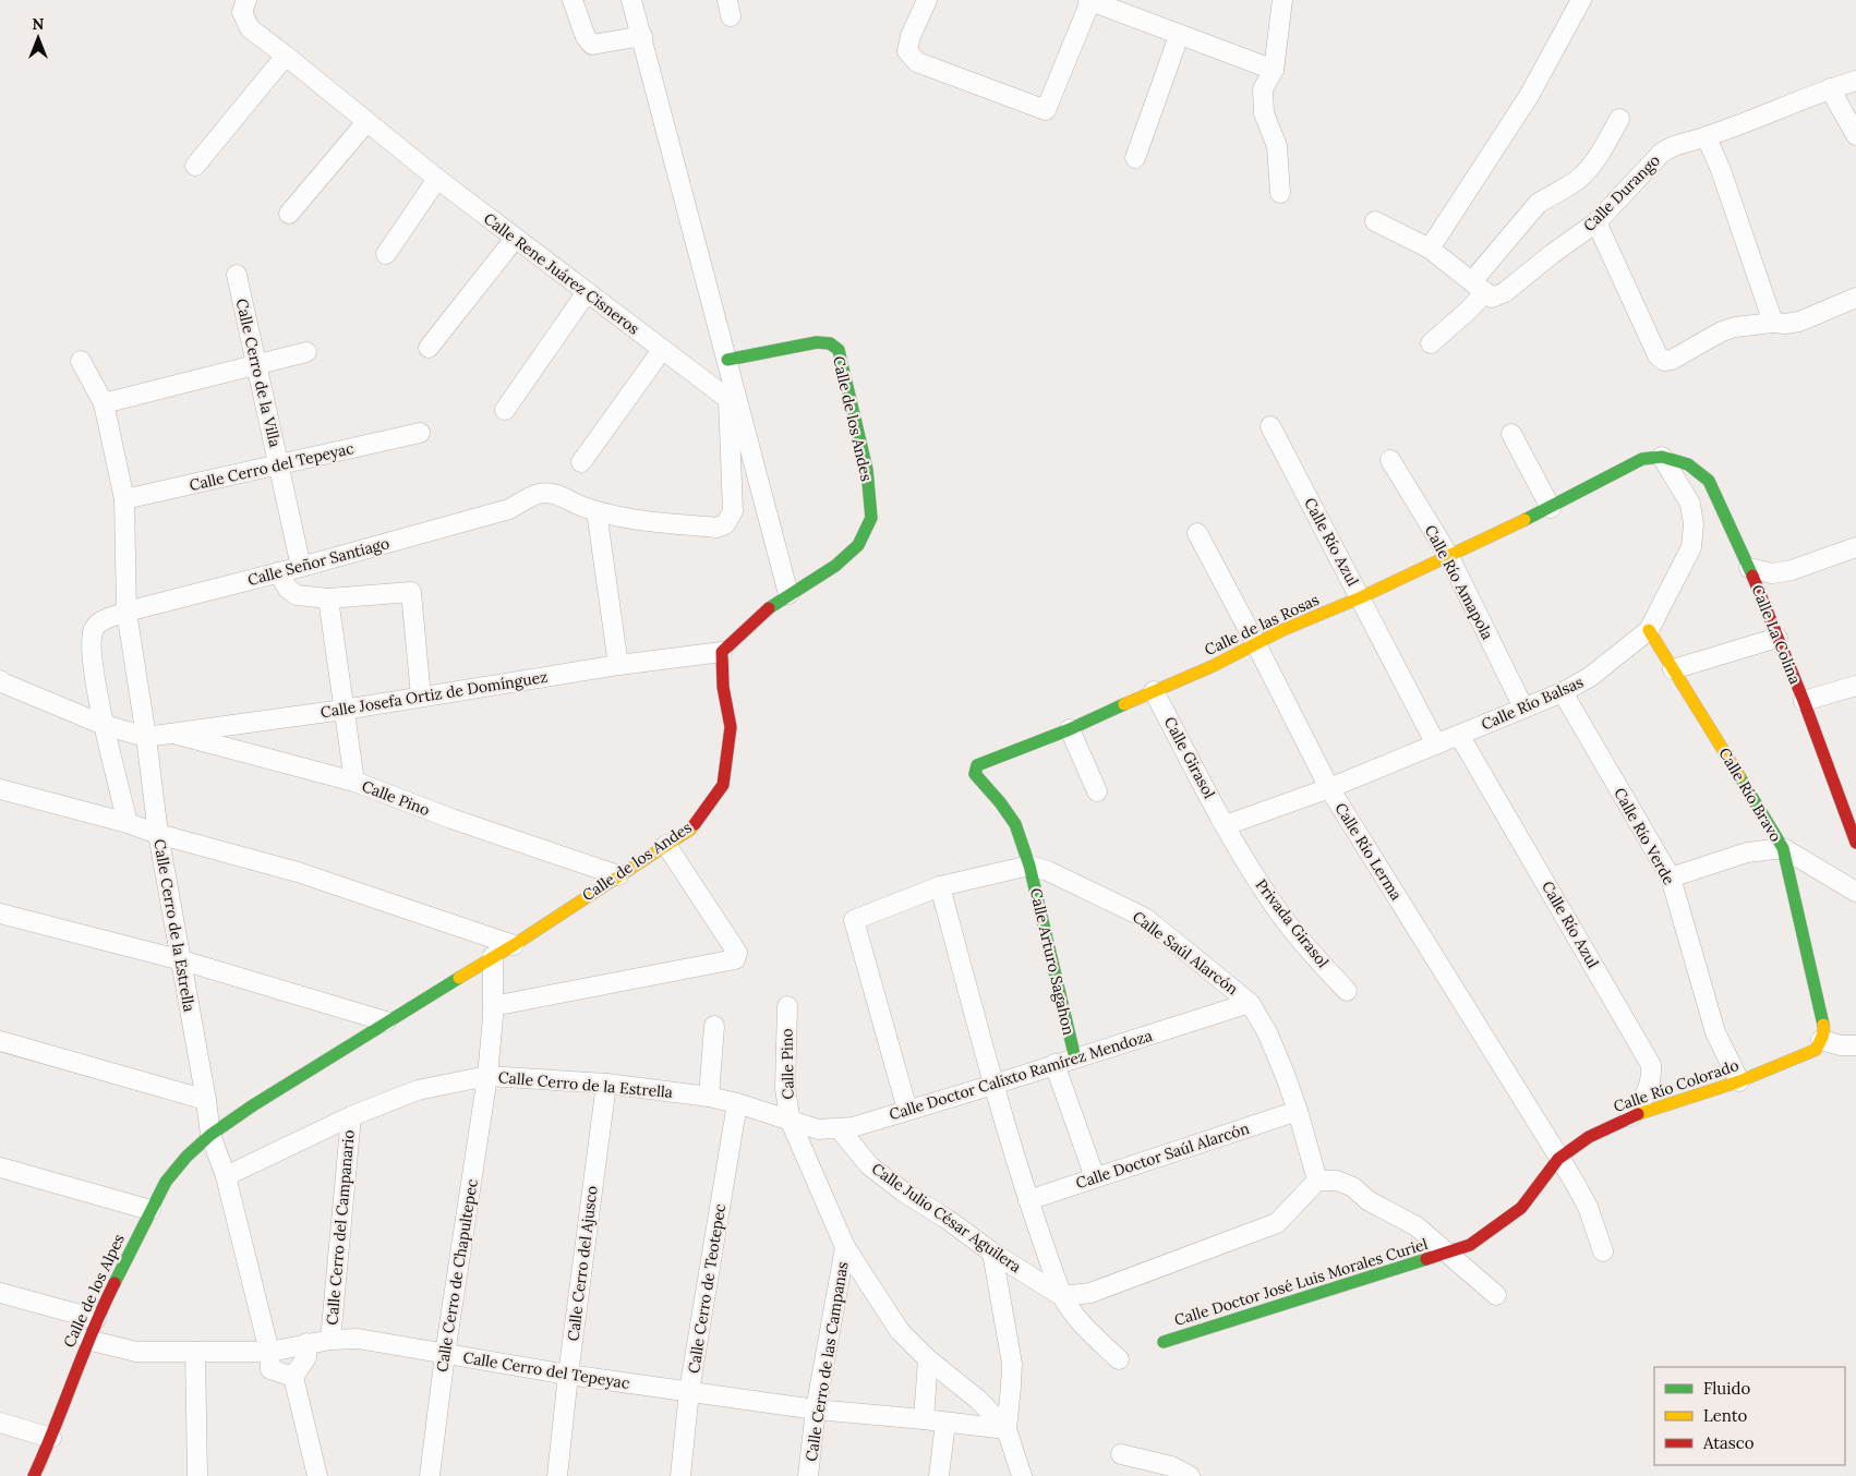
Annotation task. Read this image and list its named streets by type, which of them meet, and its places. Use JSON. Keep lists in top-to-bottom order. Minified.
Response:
{"streets":{"street":["Calle Durango","Calle Rene Juárez Cisneros","Calle Cerro de la Villa","Calle de los Andes","Calle Cerro del Tepeyac","Calle Río Azul","Calle Señor Santiago","Calle Río Amapola","Calle de las Rosas","Calle La Colina","Calle Josefa Ortiz de Domínguez","Calle Río Balsas","Calle Girasol","Calle Río Bravo","Calle Pino","Calle Río Verde","Calle Río Lerma","Privada Girasol","Calle Cerro de la Estrella","Calle Saúl Alarcón","Calle Arturo Sagahon","Calle Doctor Calixto Ramírez Mendoza","Calle Río Colorado","Calle Doctor Saúl Alarcón","Calle Julio César Aguilera","Calle Cerro del Campanario","Calle Cerro del Ajusco","Calle Cerro de Chapultepec","Calle Doctor José Luis Morales Curiel","Calle Cerro de Teotepec","Calle de los Alpes","Calle Cerro de las Campanas"]},"crossings":[["Calle Rene Juárez Cisneros","Calle Señor Santiago"],["Calle Cerro de la Villa","Calle Cerro del Tepeyac"],["Calle Cerro de la Villa","Calle Señor Santiago"],["Calle de los Andes","Calle Josefa Ortiz de Domínguez"],["Calle de los Andes","Calle Pino"],["Calle de los Andes","Calle Cerro de la Estrella"],["Calle de los Andes","Calle Cerro de Chapultepec"],["Calle de los Andes","Calle de los Alpes"],["Calle Cerro del Tepeyac","Calle Cerro de la Estrella"],["Calle Cerro del Tepeyac","Calle Cerro del Campanario"],["Calle Cerro del Tepeyac","Calle Cerro del Ajusco"],["Calle Cerro del Tepeyac","Calle Cerro de Chapultepec"],["Calle Cerro del Tepeyac","Calle Cerro de Teotepec"],["Calle Cerro del Tepeyac","Calle de los Alpes"],["Calle Cerro del Tepeyac","Calle Cerro de las Campanas"],["Calle Río Azul","Calle de las Rosas"],["Calle Río Azul","Calle Río Balsas"],["Calle Río Azul","Calle Río Colorado"],["Calle Señor Santiago","Calle Cerro de la Estrella"],["Calle Río Amapola","Calle de las Rosas"],["Calle Río Amapola","Calle Río Balsas"],["Calle de las Rosas","Calle La Colina"],["Calle de las Rosas","Calle Río Balsas"],["Calle de las Rosas","Calle Girasol"],["Calle de las Rosas","Calle Río Lerma"],["Calle de las Rosas","Calle Saúl Alarcón"],["Calle de las Rosas","Calle Arturo Sagahon"],["Calle La Colina","Calle Río Balsas"],["Calle Josefa Ortiz de Domínguez","Calle Pino"],["Calle Josefa Ortiz de Domínguez","Calle Cerro de la Estrella"],["Calle Río Balsas","Calle Girasol"],["Calle Río Balsas","Calle Río Bravo"],["Calle Río Balsas","Calle Río Verde"],["Calle Río Balsas","Calle Río Lerma"],["Calle Río Balsas","Privada Girasol"],["Calle Girasol","Privada Girasol"],["Calle Río Bravo","Calle Río Colorado"],["Calle Pino","Calle Cerro de la Estrella"],["Calle Pino","Calle Doctor Calixto Ramírez Mendoza"],["Calle Río Verde","Calle Río Colorado"],["Calle Río Lerma","Calle Río Colorado"],["Calle Cerro de la Estrella","Calle Doctor Calixto Ramírez Mendoza"],["Calle Cerro de la Estrella","Calle Cerro del Campanario"],["Calle Cerro de la Estrella","Calle Cerro del Ajusco"],["Calle Cerro de la Estrella","Calle Cerro de Chapultepec"],["Calle Cerro de la Estrella","Calle Cerro de Teotepec"],["Calle Cerro de la Estrella","Calle de los Alpes"],["Calle Saúl Alarcón","Calle Arturo Sagahon"],["Calle Saúl Alarcón","Calle Doctor Calixto Ramírez Mendoza"],["Calle Arturo Sagahon","Calle Doctor Calixto Ramírez Mendoza"],["Calle Doctor Calixto Ramírez Mendoza","Calle Julio César Aguilera"],["Calle Río Colorado","Calle Doctor José Luis Morales Curiel"]],"legend":["Fluido","Lento","Atasco"],"north":"top"}
